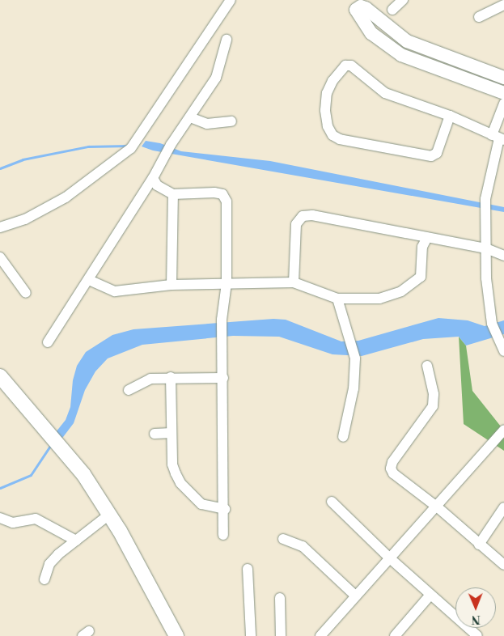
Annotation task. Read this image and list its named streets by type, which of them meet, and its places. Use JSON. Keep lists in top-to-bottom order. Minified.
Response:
{"north":"bottom"}
